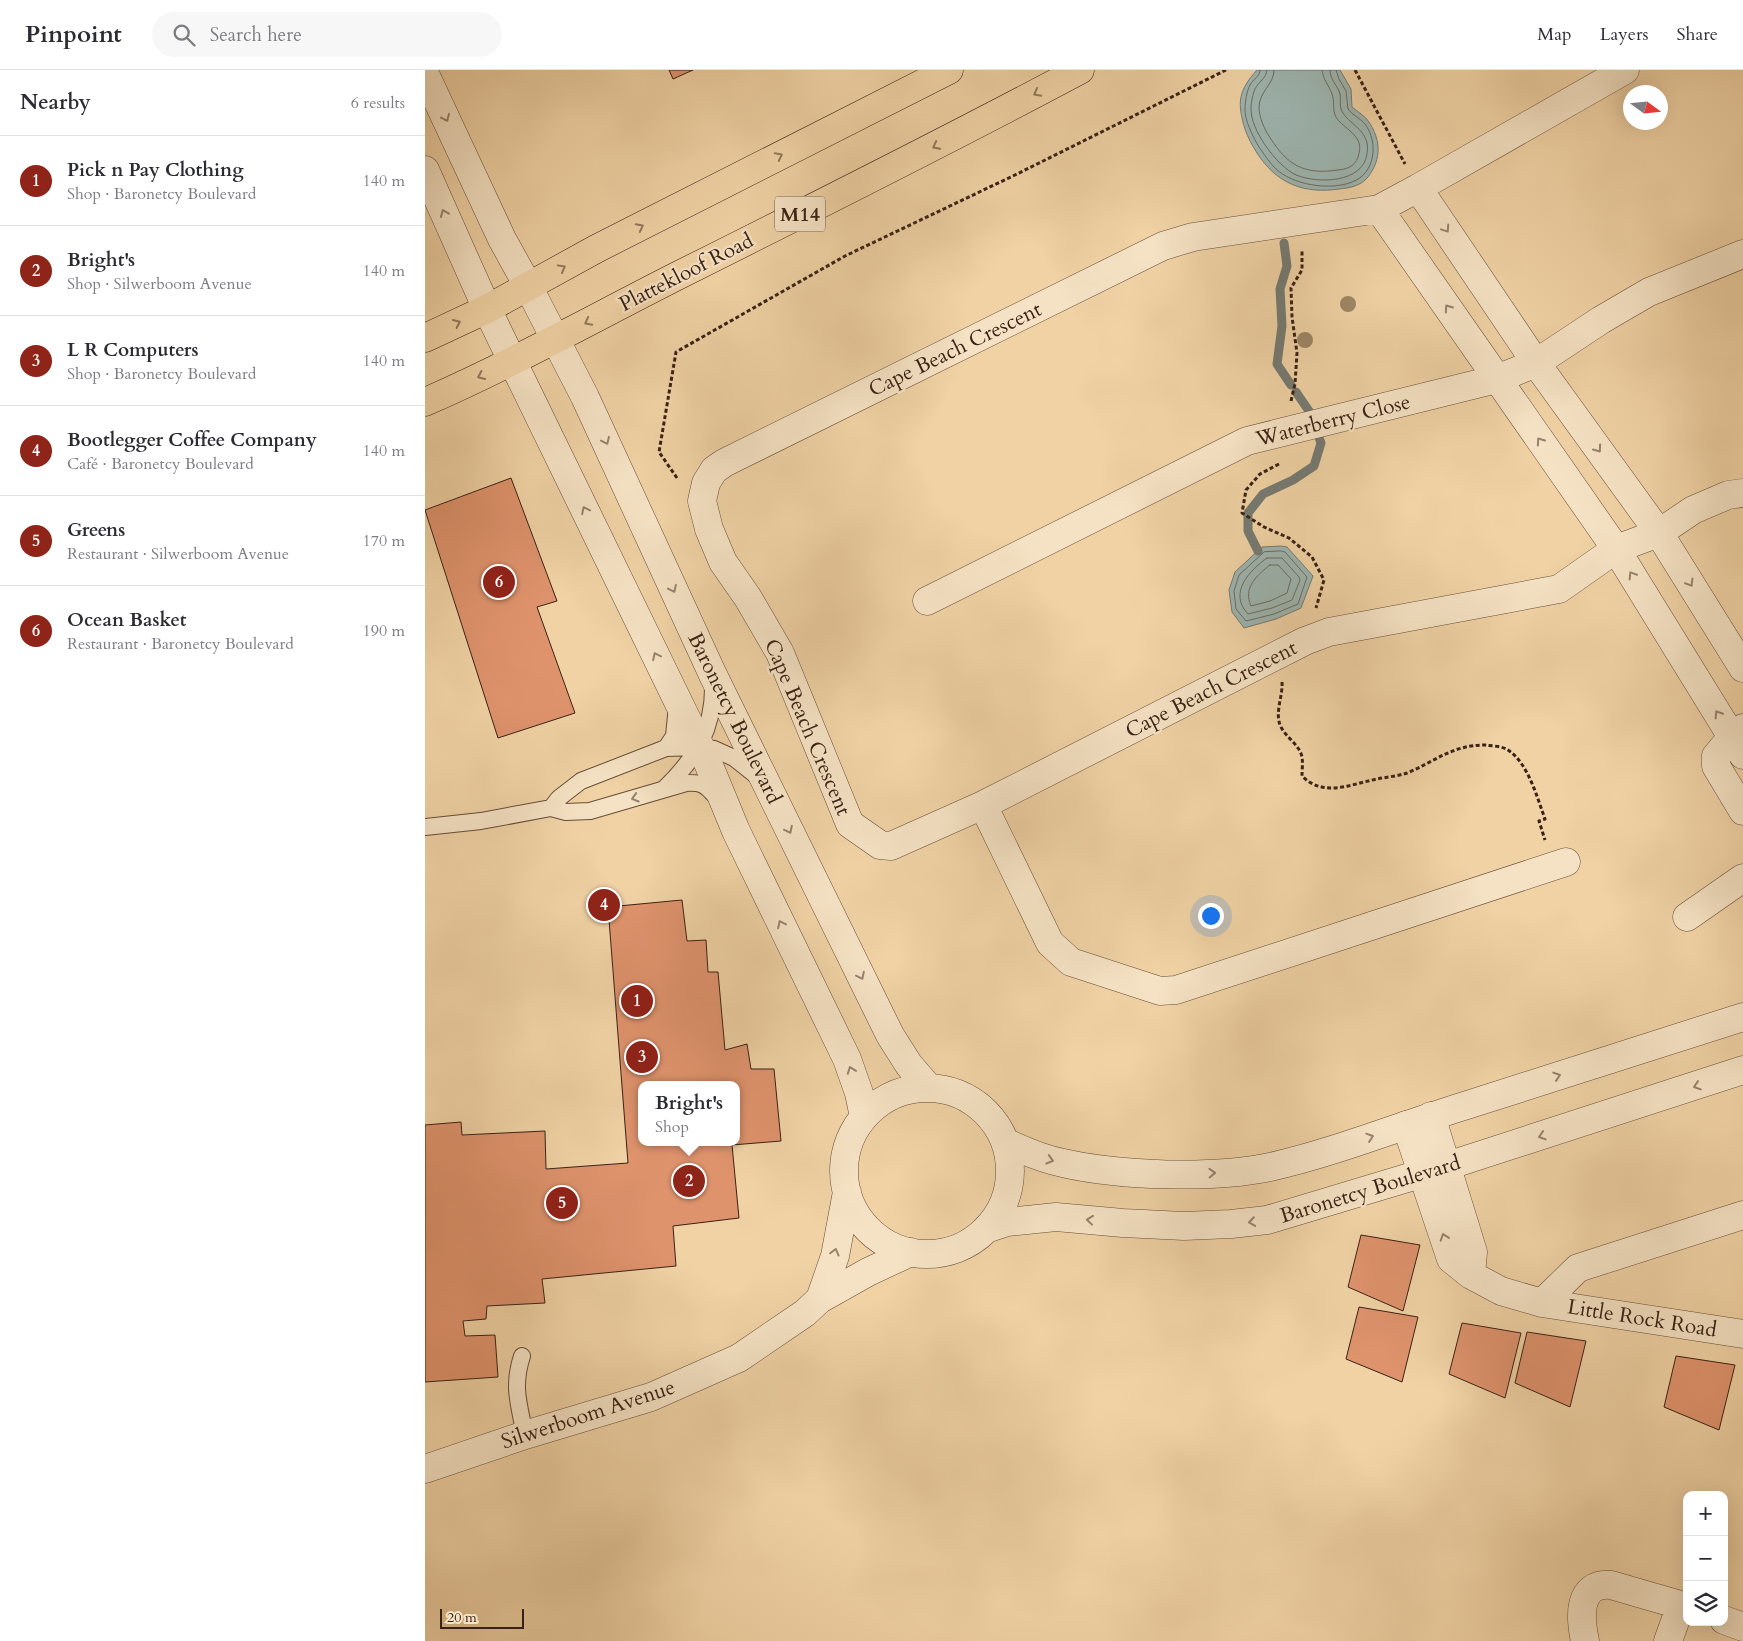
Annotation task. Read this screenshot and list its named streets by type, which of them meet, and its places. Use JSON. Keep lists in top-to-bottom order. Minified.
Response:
{"streets":{"main road":["M14","Plattekloof Road"],"street":["Cape Beach Crescent","Waterberry Close","Baronetcy Boulevard","Little Rock Road","Silwerboom Avenue"]},"crossings":[["Plattekloof Road","Baronetcy Boulevard"],["Baronetcy Boulevard","Little Rock Road"],["Baronetcy Boulevard","Silwerboom Avenue"]],"scale_bar":"20 m","north":"right","page":{"header":"Pinpoint","search":"Search here","nav":["Map","Layers","Share"],"heading":["Nearby","6 results"],"list":[{"mark":"1","name":"Pick n Pay Clothing","note":"Shop · Baronetcy Boulevard","value":"140 m"},{"mark":"2","name":"Bright's","note":"Shop · Silwerboom Avenue","value":"140 m"},{"mark":"3","name":"L R Computers","note":"Shop · Baronetcy Boulevard","value":"140 m"},{"mark":"4","name":"Bootlegger Coffee Company","note":"Café · Baronetcy Boulevard","value":"140 m"},{"mark":"5","name":"Greens","note":"Restaurant · Silwerboom Avenue","value":"170 m"},{"mark":"6","name":"Ocean Basket","note":"Restaurant · Baronetcy Boulevard","value":"190 m"}],"pins":["6","4","1","3","2","5"],"popup":["Bright's","Shop"],"map_buttons":["+","−"],"scale":"20 m"}}
